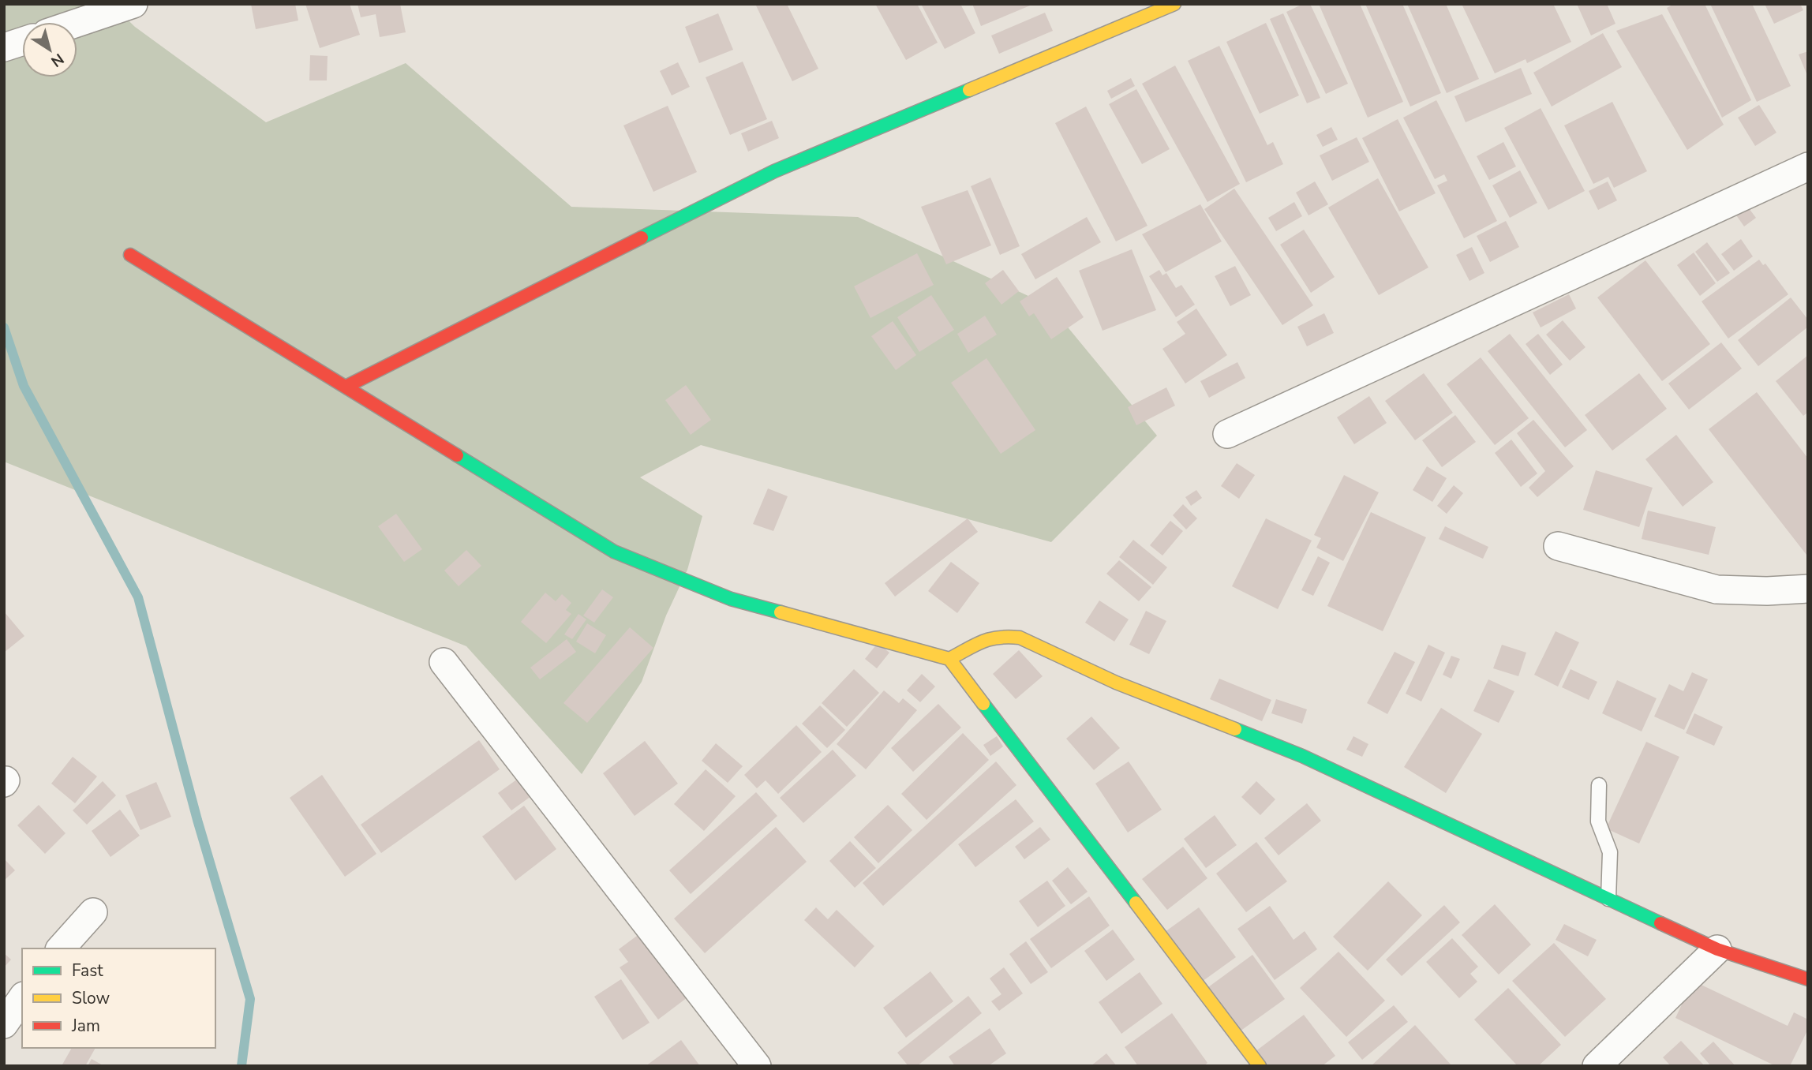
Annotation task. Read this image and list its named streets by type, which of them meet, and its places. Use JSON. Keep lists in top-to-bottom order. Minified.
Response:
{"legend":["Fast","Slow","Jam"],"north":"bottom right"}
